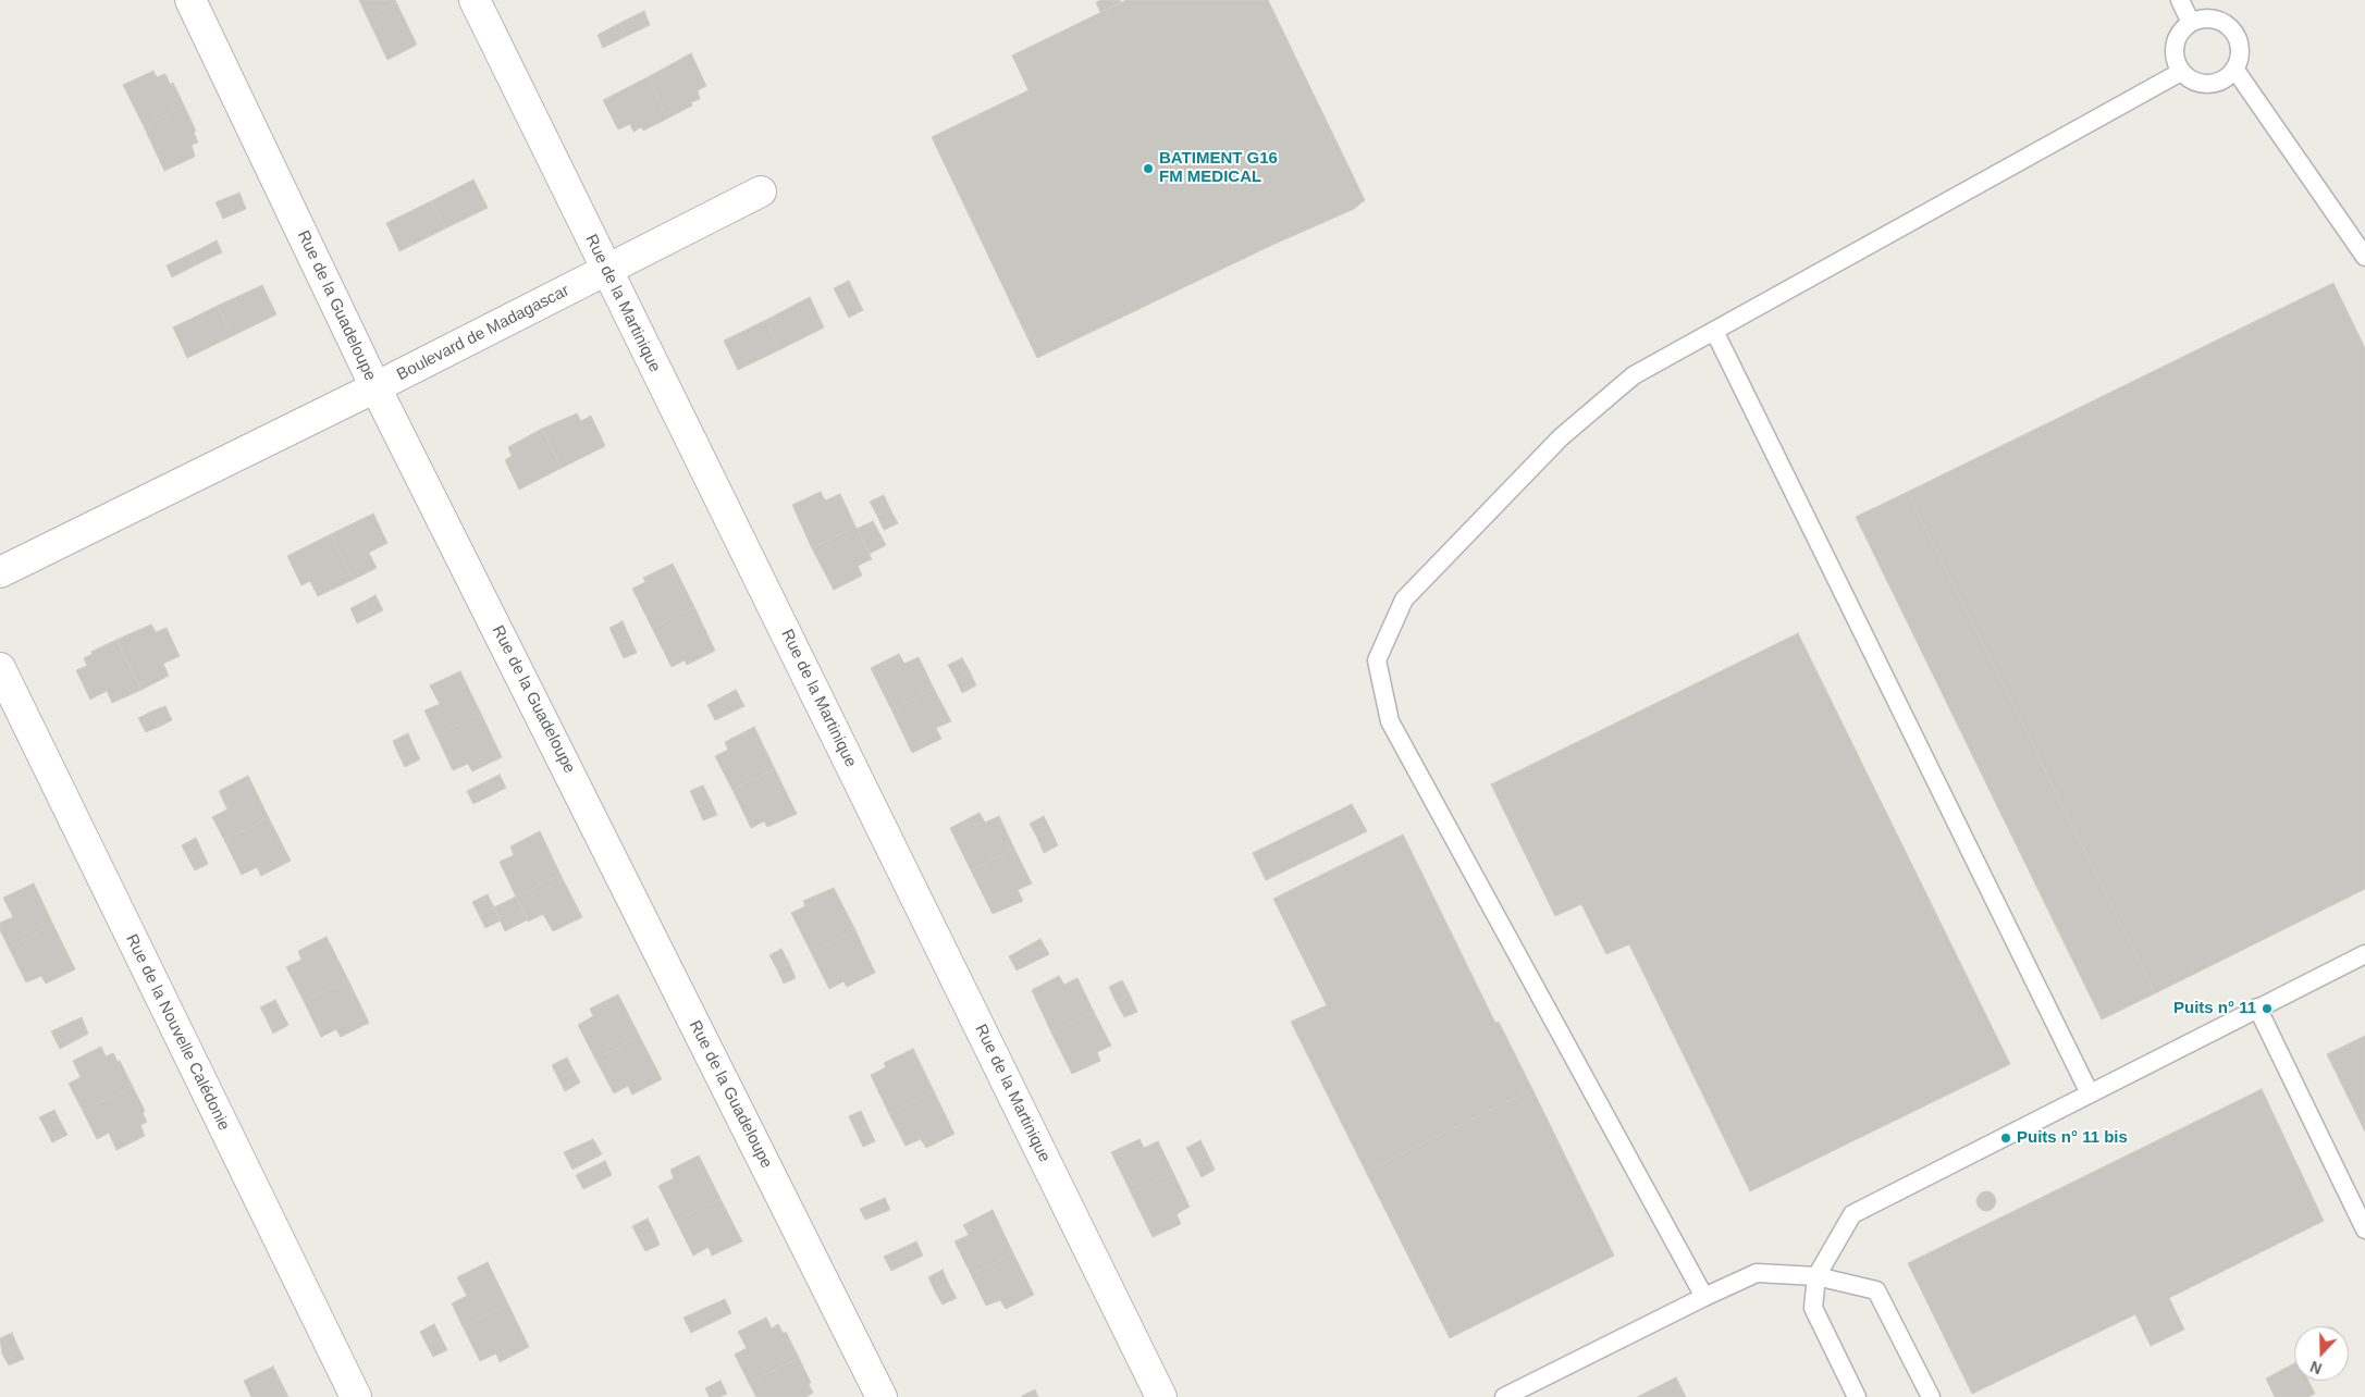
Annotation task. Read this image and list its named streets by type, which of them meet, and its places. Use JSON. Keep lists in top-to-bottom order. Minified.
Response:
{"streets":{"street":["Rue de la Martinique","Rue de la Guadeloupe","Boulevard de Madagascar","Rue de la Nouvelle Calédonie"]},"crossings":[["Rue de la Martinique","Boulevard de Madagascar"],["Rue de la Guadeloupe","Boulevard de Madagascar"]],"places":["BATIMENT G16 FM MEDICAL","Puits n° 11","Puits n° 11 bis"],"north":"bottom"}
